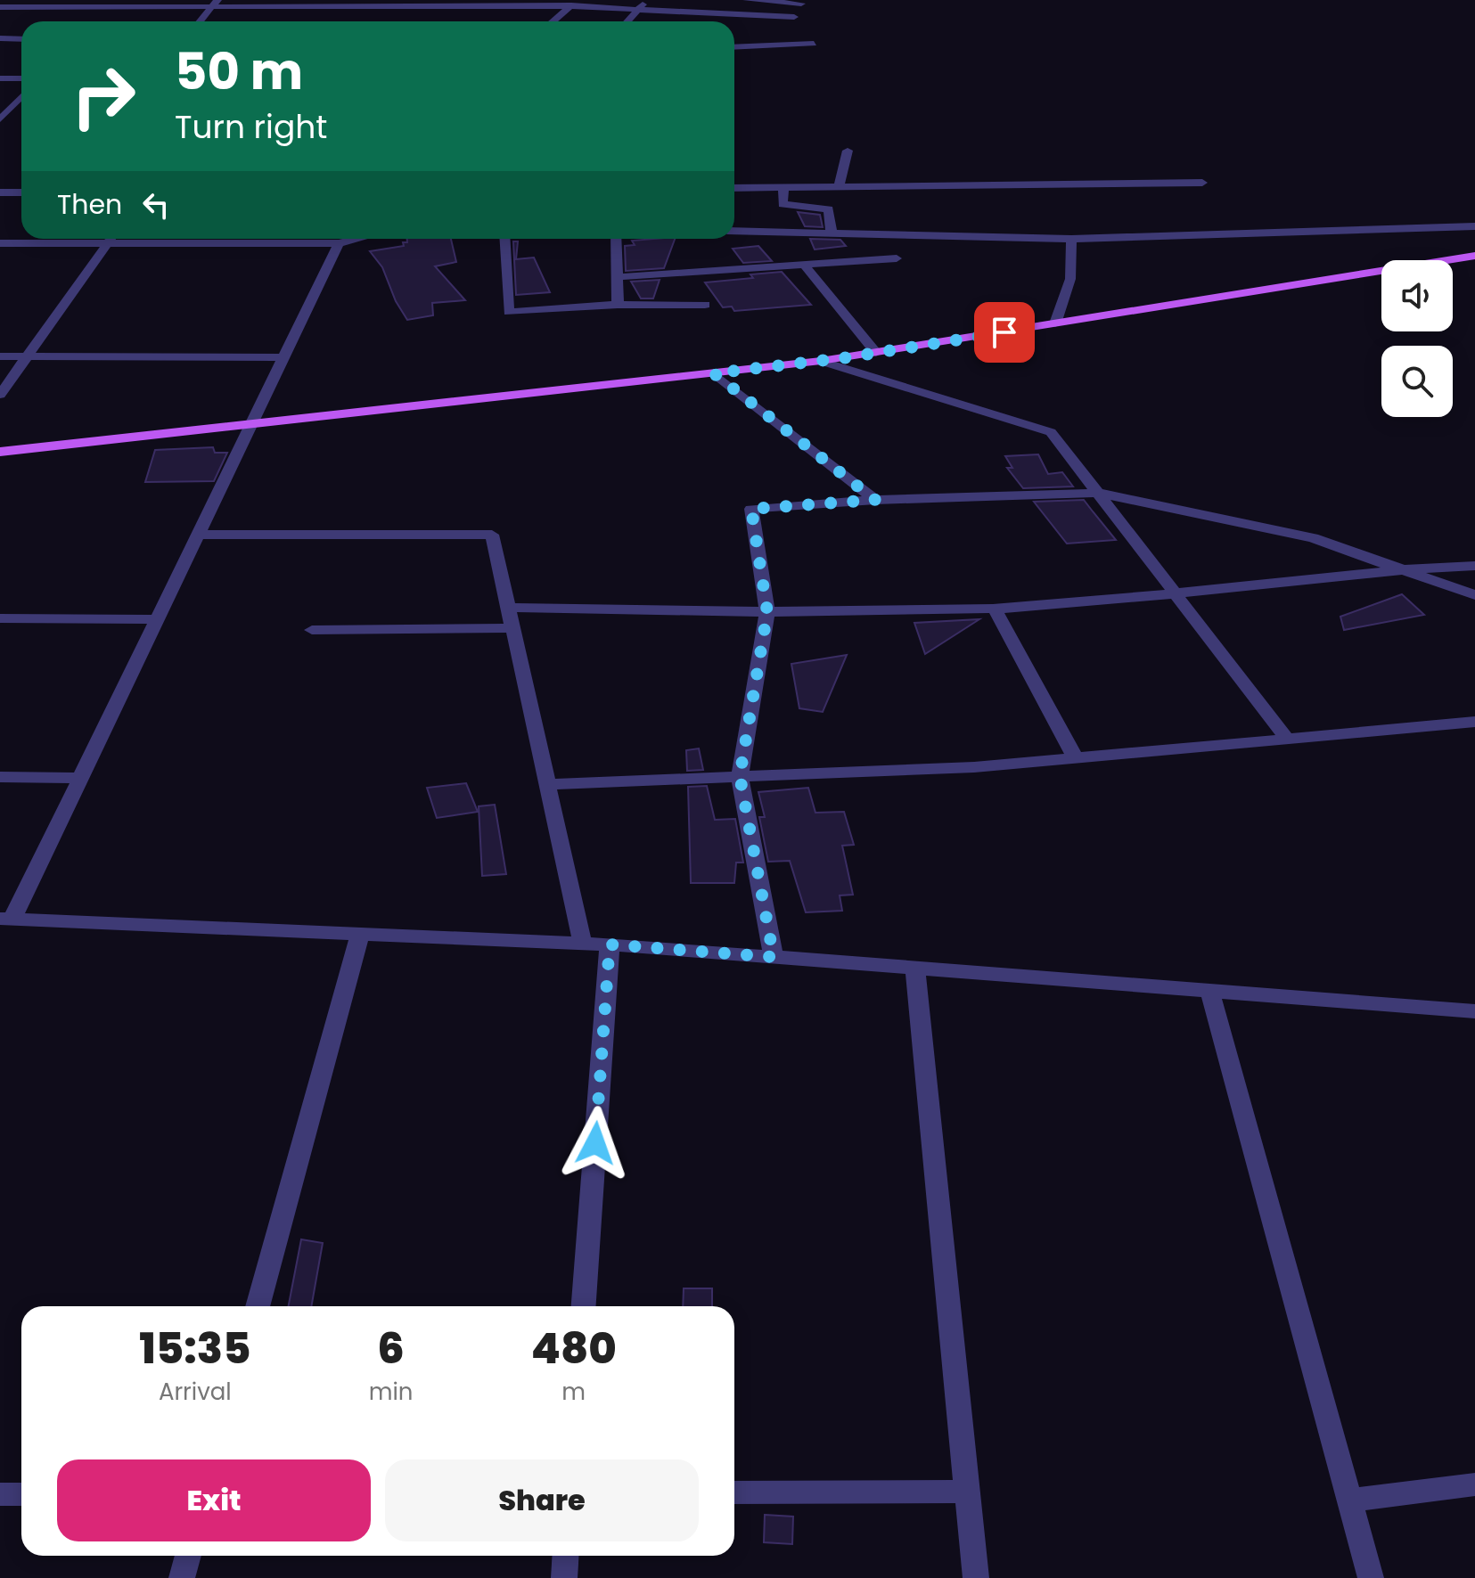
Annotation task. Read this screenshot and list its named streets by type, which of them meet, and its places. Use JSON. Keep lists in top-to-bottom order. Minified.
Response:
{"page":{"turn":["50 m","Turn right"],"then":"Then","eta":["15:35","Arrival","6","min","480","m"],"buttons":["Exit","Share"]}}
